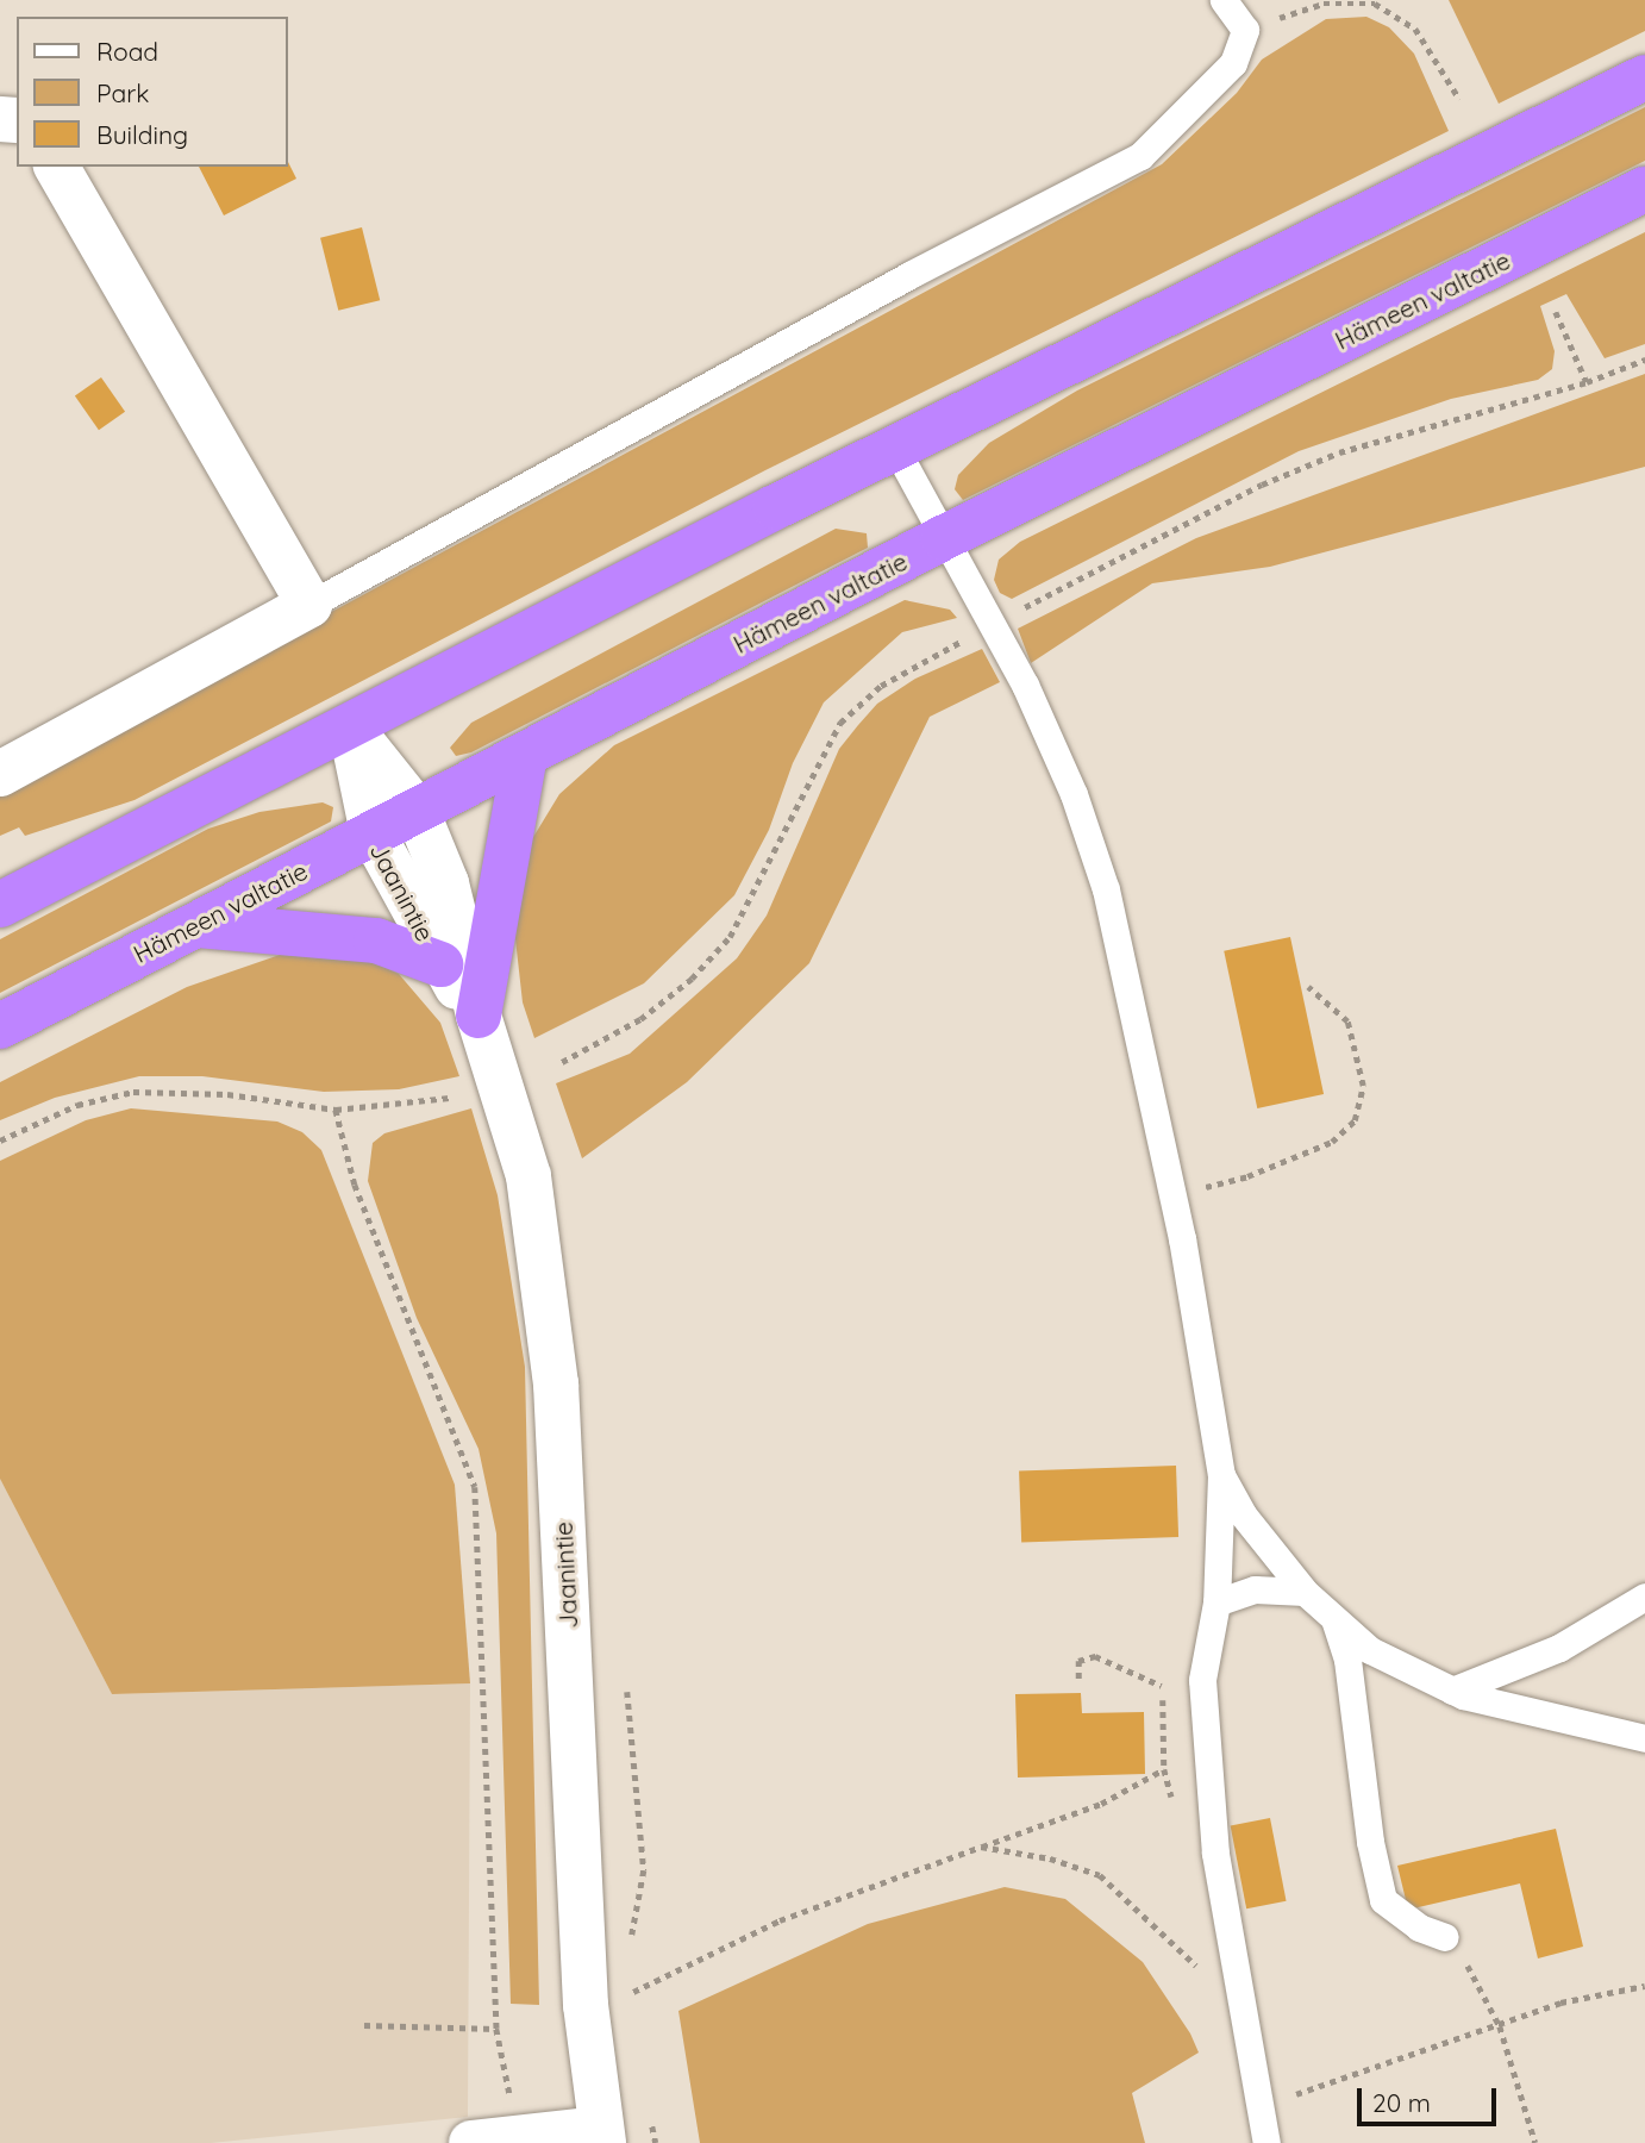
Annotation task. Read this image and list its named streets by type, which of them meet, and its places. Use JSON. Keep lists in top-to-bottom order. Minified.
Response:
{"streets":{"highway":["Hämeen valtatie"],"main road":["Jaanintie"]},"crossings":[["Hämeen valtatie","Jaanintie"]],"legend":["Road","Park","Building"],"scale_bar":"20 m"}
